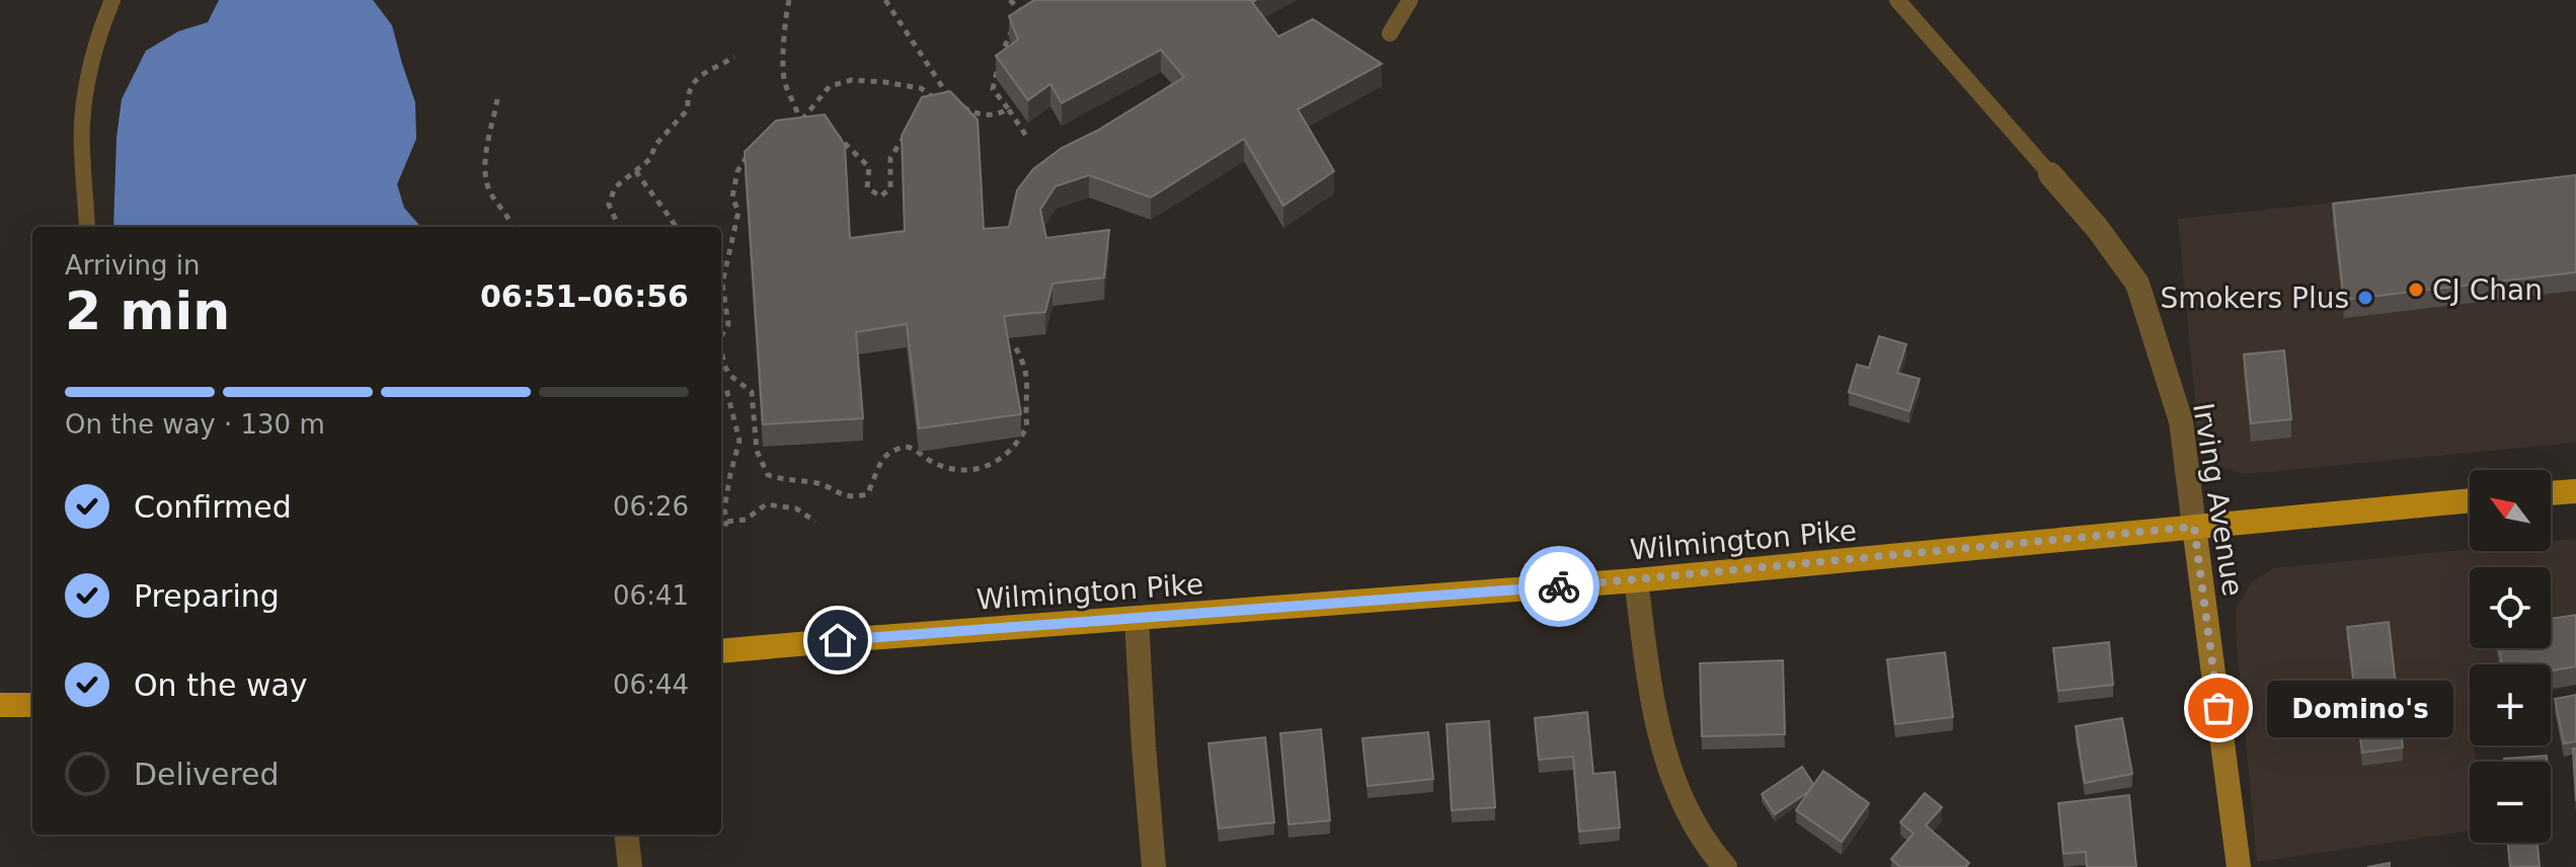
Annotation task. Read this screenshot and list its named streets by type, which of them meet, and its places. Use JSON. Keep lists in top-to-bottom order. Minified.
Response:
{"streets":{"main road":["Wilmington Pike"],"street":["Irving Avenue"]},"crossings":[["Irving Avenue","Wilmington Pike"]],"places":["CJ Chan","Smokers Plus","Domino's"],"north":"top left","page":{"heading":["2 min","Arriving in","06:51–06:56"],"bar":"On the way · 130 m","list":[["Confirmed","06:26"],["Preparing","06:41"],["On the way","06:44"],"Delivered"],"map_buttons":["+","−"],"bubble":"Domino's"}}
